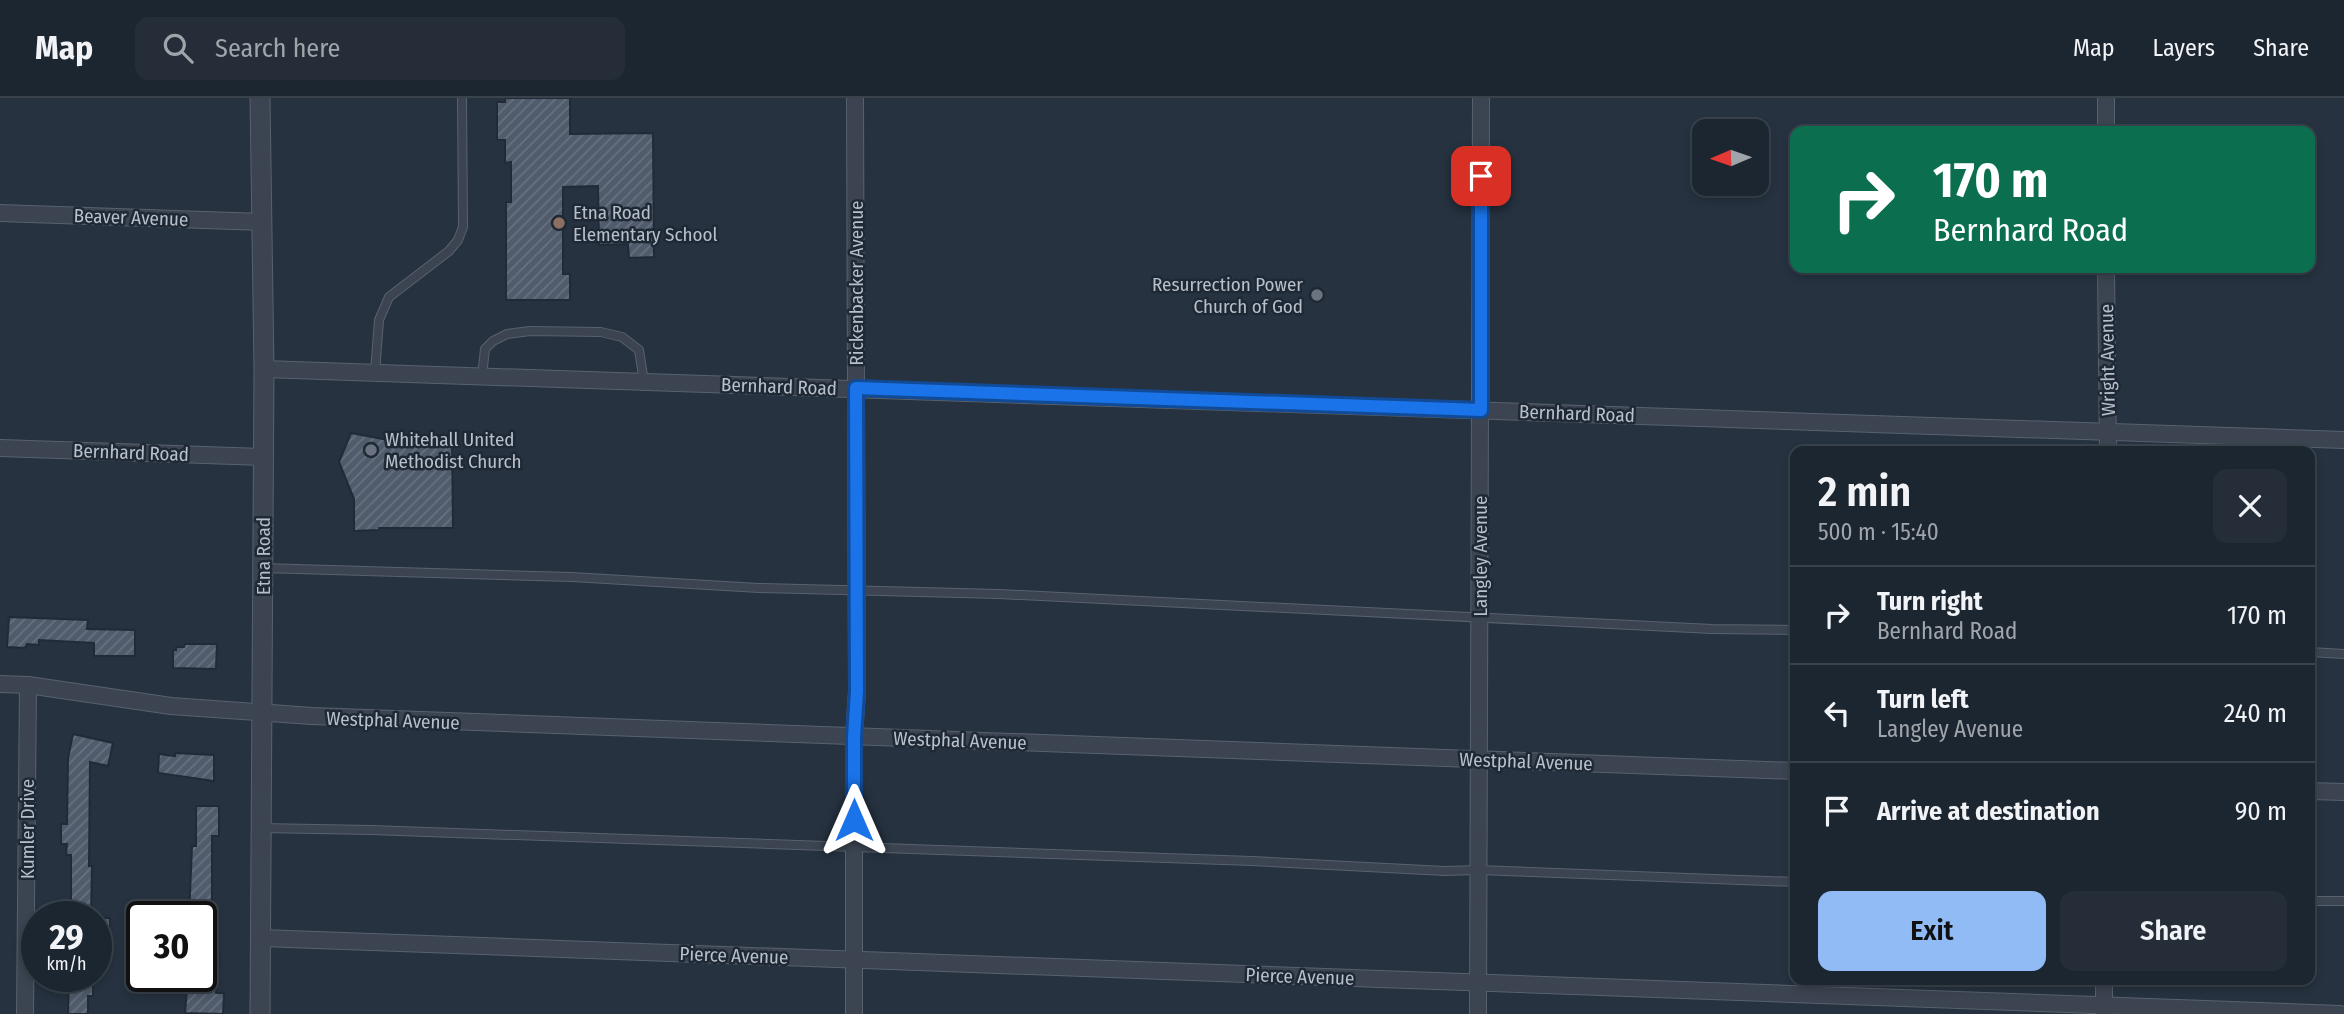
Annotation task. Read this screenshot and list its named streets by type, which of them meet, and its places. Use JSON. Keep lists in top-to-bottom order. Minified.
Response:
{"streets":{"street":["Beaver Avenue","Rickenbacker Avenue","Wright Avenue","Bernhard Road","Etna Road","Langley Avenue","Westphal Avenue","Kumler Drive","Pierce Avenue"]},"crossings":[["Beaver Avenue","Etna Road"],["Rickenbacker Avenue","Bernhard Road"],["Rickenbacker Avenue","Westphal Avenue"],["Rickenbacker Avenue","Pierce Avenue"],["Wright Avenue","Bernhard Road"],["Bernhard Road","Etna Road"],["Bernhard Road","Langley Avenue"],["Etna Road","Westphal Avenue"],["Etna Road","Pierce Avenue"],["Langley Avenue","Westphal Avenue"],["Langley Avenue","Pierce Avenue"],["Westphal Avenue","Kumler Drive"]],"places":["Etna Road Elementary School","Resurrection Power Church of God","Whitehall United Methodist Church"],"north":"left","page":{"header":"Map","search":"Search here","nav":["Map","Layers","Share"],"turn":["170 m","Bernhard Road"],"heading":["2 min","500 m · 15:40"],"list":[{"name":"Turn right","note":"Bernhard Road","value":"170 m"},{"name":"Turn left","note":"Langley Avenue","value":"240 m"},{"name":"Arrive at destination","value":"90 m"}],"buttons":["Exit","Share"],"speed":"29 km/h","limit":"30"}}
